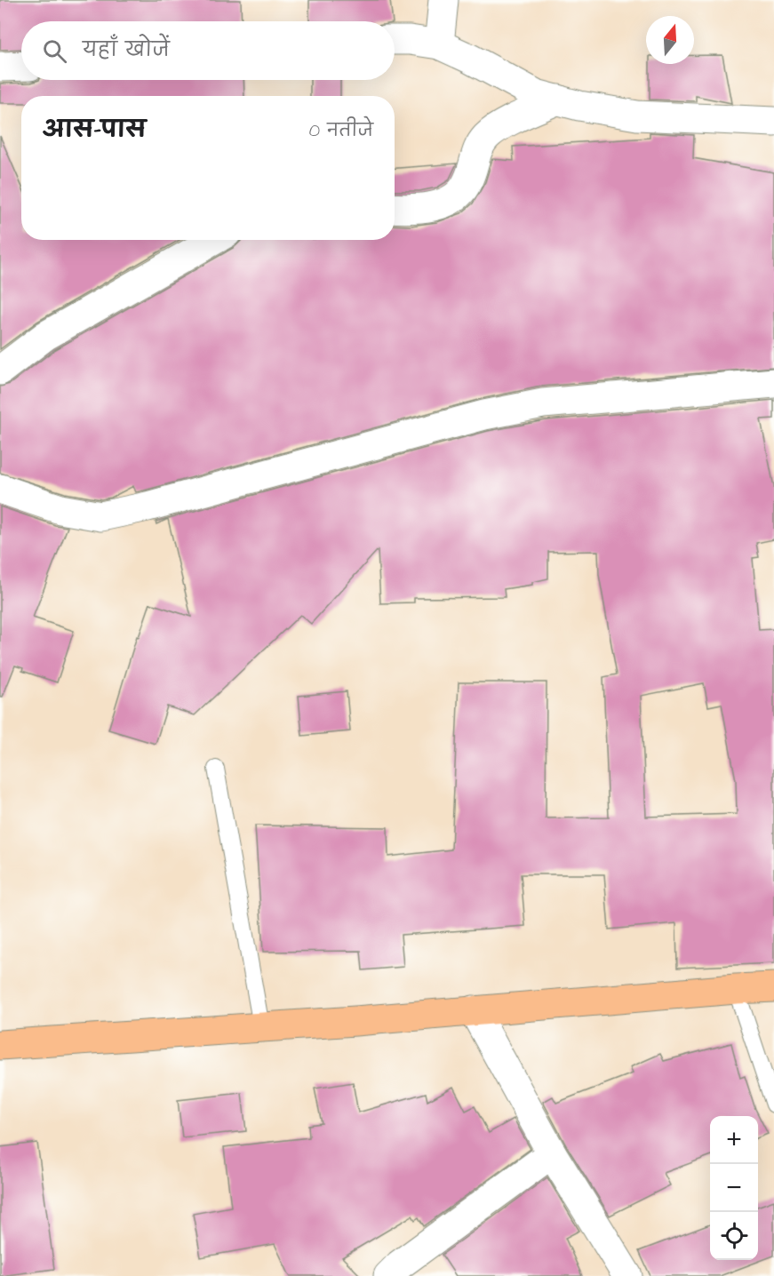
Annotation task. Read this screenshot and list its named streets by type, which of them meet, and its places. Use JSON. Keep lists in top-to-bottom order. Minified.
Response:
{"north":"top","page":{"search":"यहाँ खोजें","heading":["आस-पास","0 नतीजे"],"map_buttons":["+","−"]}}
